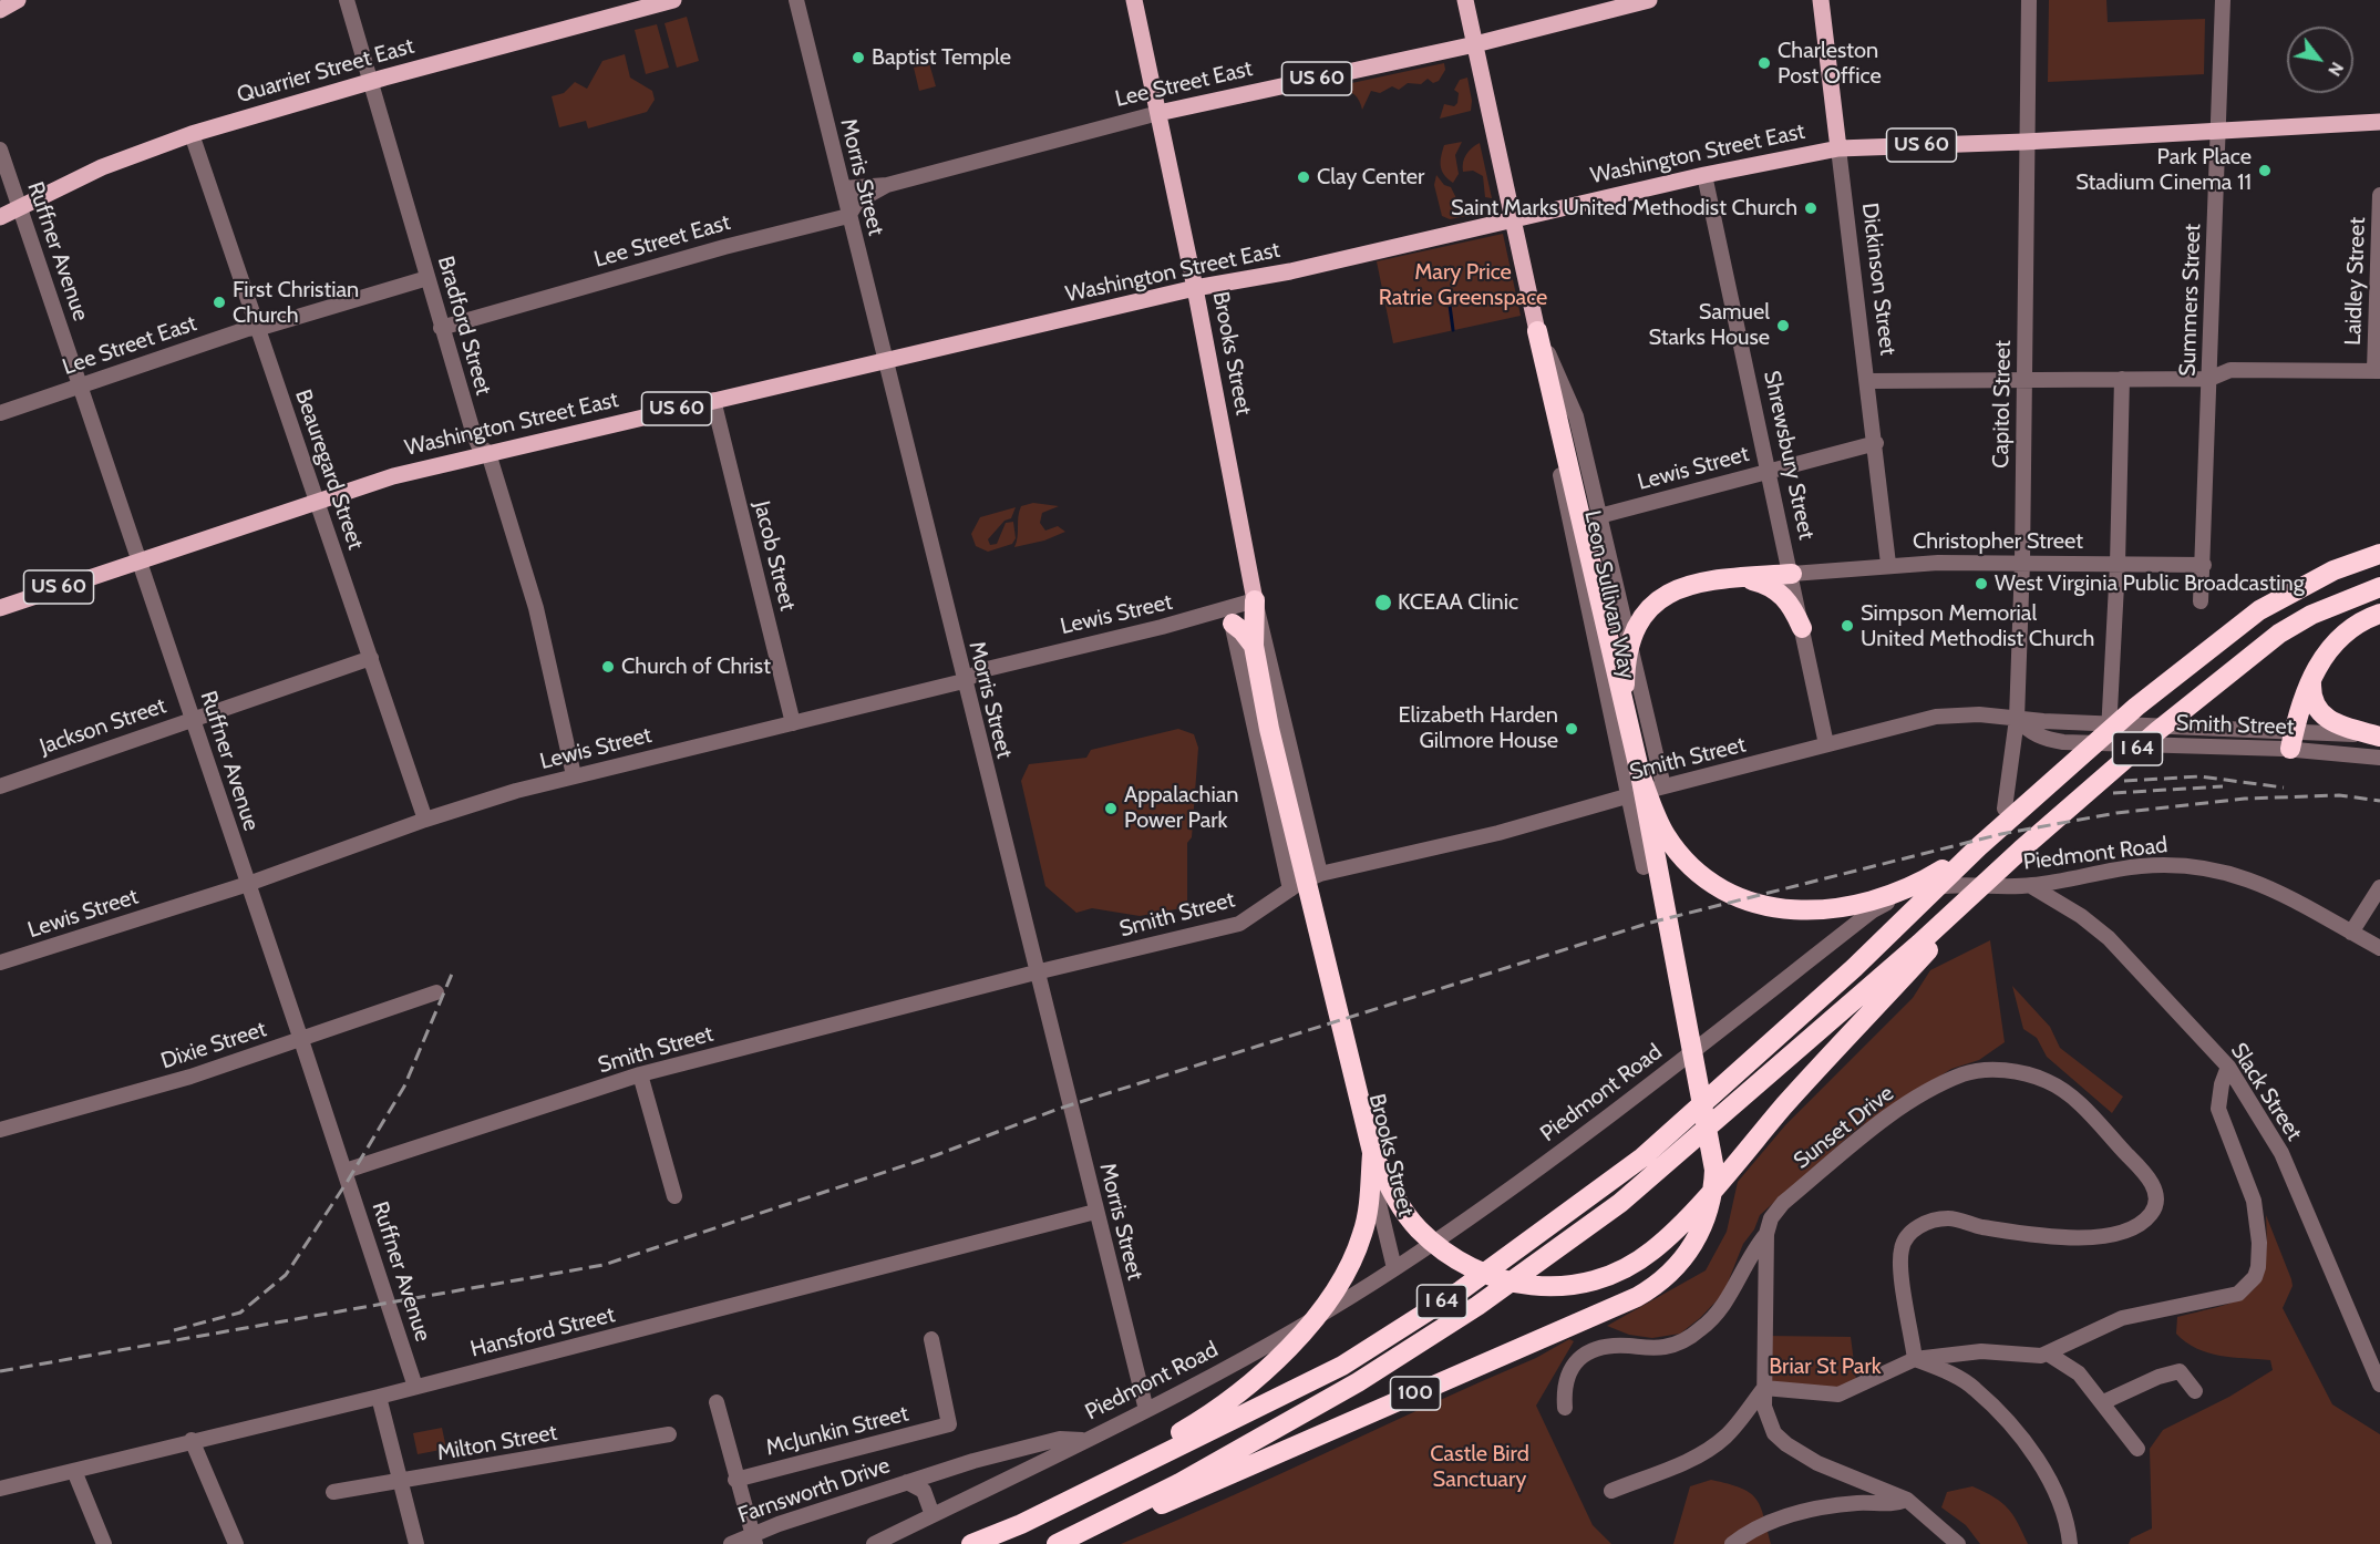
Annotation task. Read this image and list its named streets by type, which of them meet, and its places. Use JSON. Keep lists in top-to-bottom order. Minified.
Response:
{"streets":{"highway":["I 64","100"],"main road":["Quarrier Street East","US 60","Lee Street East","Washington Street East","Dickinson Street","Brooks Street","Leon Sullivan Way"],"street":["Morris Street","Ruffner Avenue","Laidley Street","Summers Street","Bradford Street","Capitol Street","Shrewsbury Street","Lewis Street","Beauregard Street","Christopher Street","Jacob Street","Smith Street","Jackson Street","Piedmont Road","Dixie Street","Slack Street","Sunset Drive","Hansford Street","McJunkin Street","Milton Street","Farnsworth Drive"]},"crossings":[["Quarrier Street East","Ruffner Avenue"],["Quarrier Street East","Bradford Street"],["Quarrier Street East","Beauregard Street"],["Lee Street East","Morris Street"],["Lee Street East","Ruffner Avenue"],["Lee Street East","Bradford Street"],["Lee Street East","Brooks Street"],["Lee Street East","Beauregard Street"],["Lee Street East","Leon Sullivan Way"],["Washington Street East","Morris Street"],["Washington Street East","Ruffner Avenue"],["Washington Street East","Dickinson Street"],["Washington Street East","Summers Street"],["Washington Street East","Bradford Street"],["Washington Street East","Brooks Street"],["Washington Street East","Capitol Street"],["Washington Street East","Shrewsbury Street"],["Washington Street East","Beauregard Street"],["Washington Street East","Jacob Street"],["Washington Street East","Leon Sullivan Way"],["Morris Street","Lewis Street"],["Morris Street","Smith Street"],["Morris Street","Piedmont Road"],["Morris Street","Hansford Street"],["Ruffner Avenue","Lewis Street"],["Ruffner Avenue","Smith Street"],["Ruffner Avenue","Jackson Street"],["Ruffner Avenue","Dixie Street"],["Ruffner Avenue","Hansford Street"],["Dickinson Street","Lewis Street"],["Dickinson Street","Christopher Street"],["Summers Street","Christopher Street"],["Bradford Street","Lewis Street"],["Brooks Street","Lewis Street"],["Brooks Street","Piedmont Road"],["Capitol Street","Christopher Street"],["Capitol Street","Smith Street"],["Shrewsbury Street","Lewis Street"],["Shrewsbury Street","Christopher Street"],["Shrewsbury Street","Smith Street"],["Lewis Street","Beauregard Street"],["Lewis Street","Jacob Street"],["Lewis Street","Leon Sullivan Way"],["Beauregard Street","Jackson Street"],["Leon Sullivan Way","Smith Street"],["I 64","100"],["Piedmont Road","Slack Street"],["Piedmont Road","Farnsworth Drive"]],"parks":["Mary Price Ratrie Greenspace","Briar St Park","Castle Bird Sanctuary"],"places":["Baptist Temple","Charleston Post Office","Park Place Stadium Cinema 11","Clay Center","Saint Marks United Methodist Church","First Christian Church","Samuel Starks House","West Virginia Public Broadcasting","KCEAA Clinic","Simpson Memorial United Methodist Church","Church of Christ","Elizabeth Harden Gilmore House","Appalachian Power Park"],"north":"bottom right"}
